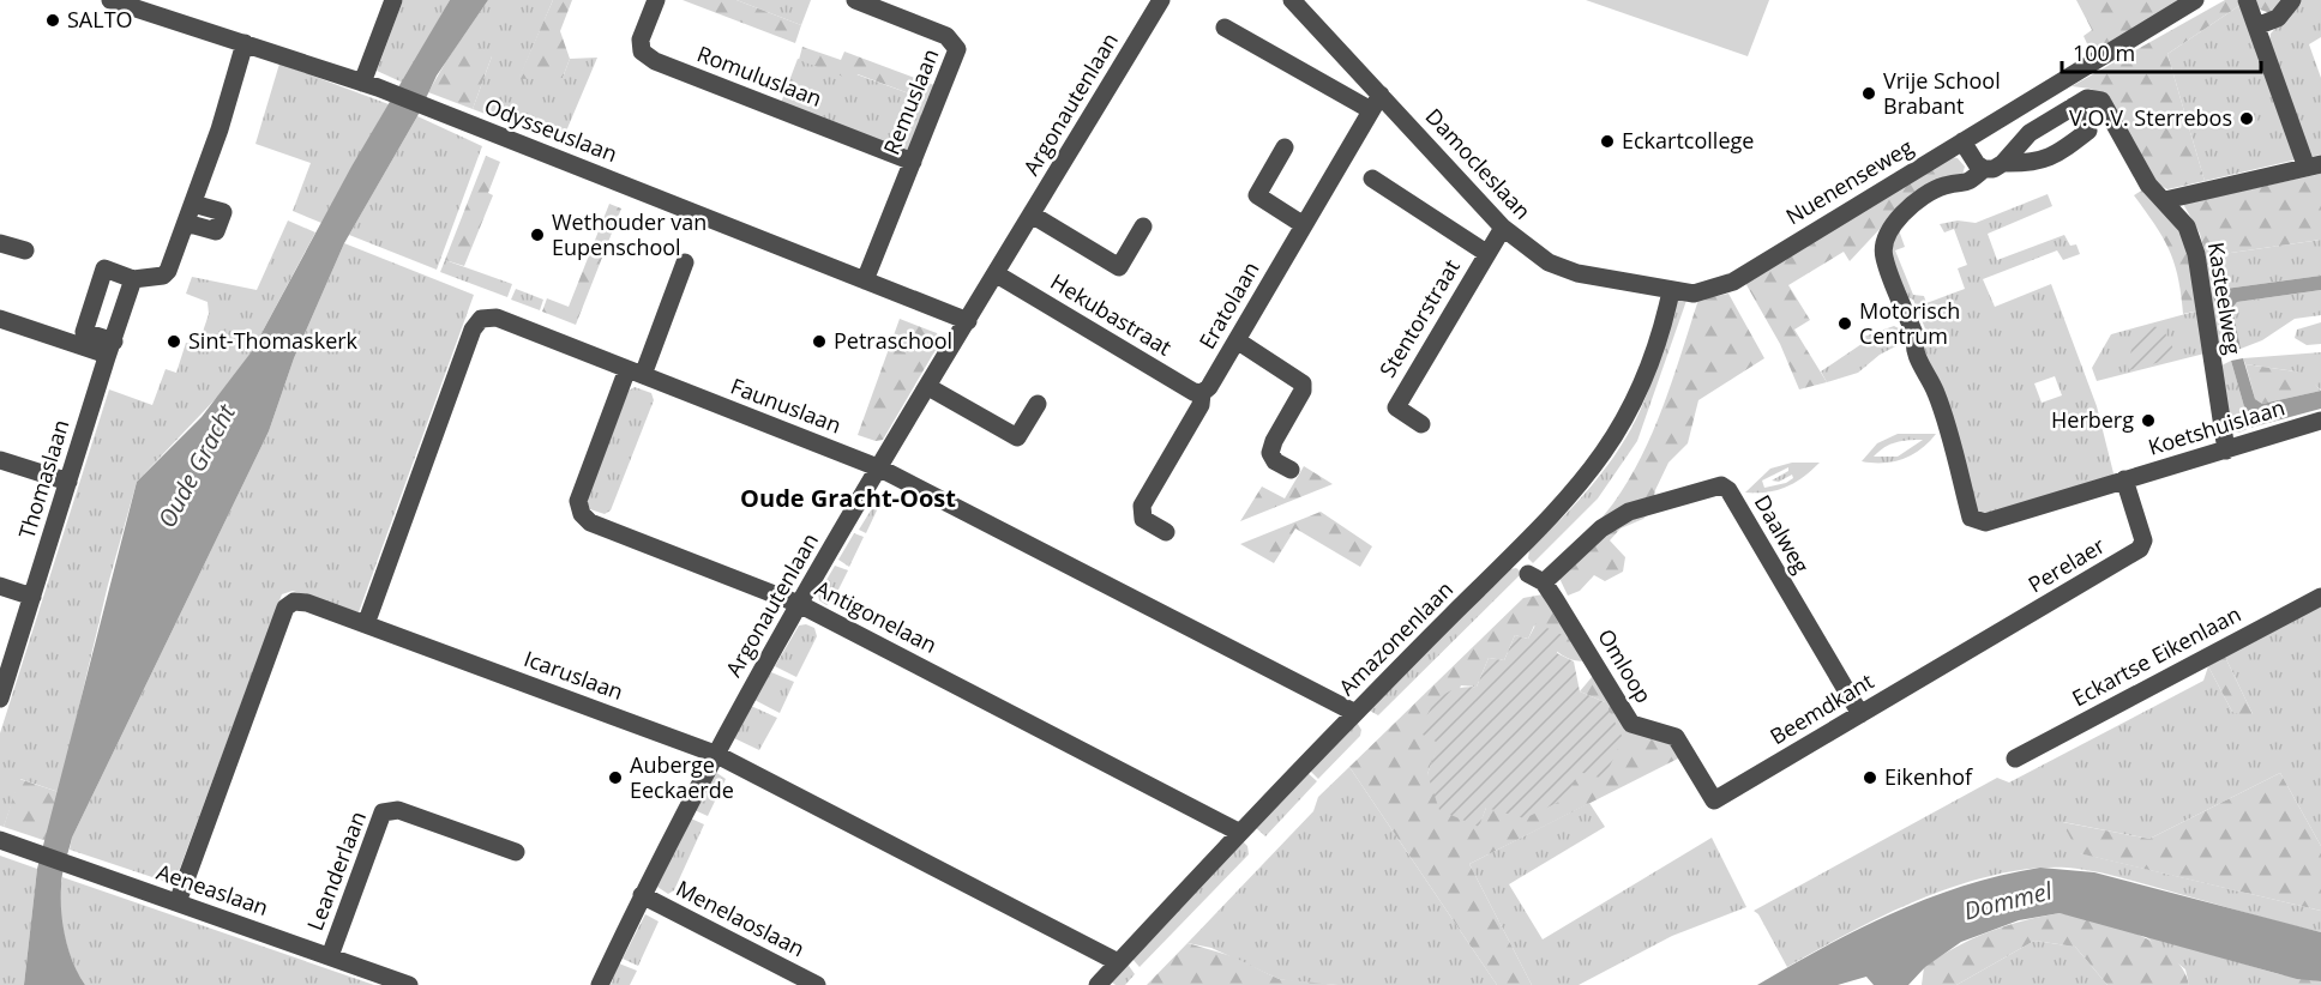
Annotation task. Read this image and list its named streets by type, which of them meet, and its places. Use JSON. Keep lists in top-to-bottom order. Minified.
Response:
{"streets":{"street":["Romuluslaan","Remuslaan","Argonautenlaan","Odysseuslaan","Damocleslaan","Nuenenseweg","Kasteelweg","Eratolaan","Hekubastraat","Stentorstraat","Faunuslaan","Koetshuislaan","Thomaslaan","Daalweg","Perelaer","Antigonelaan","Amazonenlaan","Eckartse Eikenlaan","Omloop","Icaruslaan","Beemdkant","Leanderlaan","Aeneaslaan","Menelaoslaan"]},"crossings":[["Romuluslaan","Remuslaan"],["Remuslaan","Odysseuslaan"],["Argonautenlaan","Odysseuslaan"],["Argonautenlaan","Hekubastraat"],["Argonautenlaan","Faunuslaan"],["Argonautenlaan","Antigonelaan"],["Argonautenlaan","Icaruslaan"],["Argonautenlaan","Menelaoslaan"],["Damocleslaan","Nuenenseweg"],["Damocleslaan","Eratolaan"],["Damocleslaan","Stentorstraat"],["Damocleslaan","Amazonenlaan"],["Nuenenseweg","Amazonenlaan"],["Kasteelweg","Koetshuislaan"],["Eratolaan","Hekubastraat"],["Faunuslaan","Antigonelaan"],["Faunuslaan","Amazonenlaan"],["Faunuslaan","Icaruslaan"],["Koetshuislaan","Perelaer"],["Daalweg","Omloop"],["Daalweg","Beemdkant"],["Perelaer","Beemdkant"],["Antigonelaan","Amazonenlaan"],["Amazonenlaan","Icaruslaan"],["Omloop","Beemdkant"],["Icaruslaan","Aeneaslaan"],["Leanderlaan","Aeneaslaan"]],"districts":["Oude Gracht-Oost"],"water":["Oude Gracht","Dommel"],"places":["SALTO","Vrije School Brabant","V.O.V. Sterrebos","Eckartcollege","Wethouder van Eupenschool","Motorisch Centrum","Sint-Thomaskerk","Petraschool","Herberg","Auberge Eeckaerde","Eikenhof"],"scale_bar":"100 m"}
